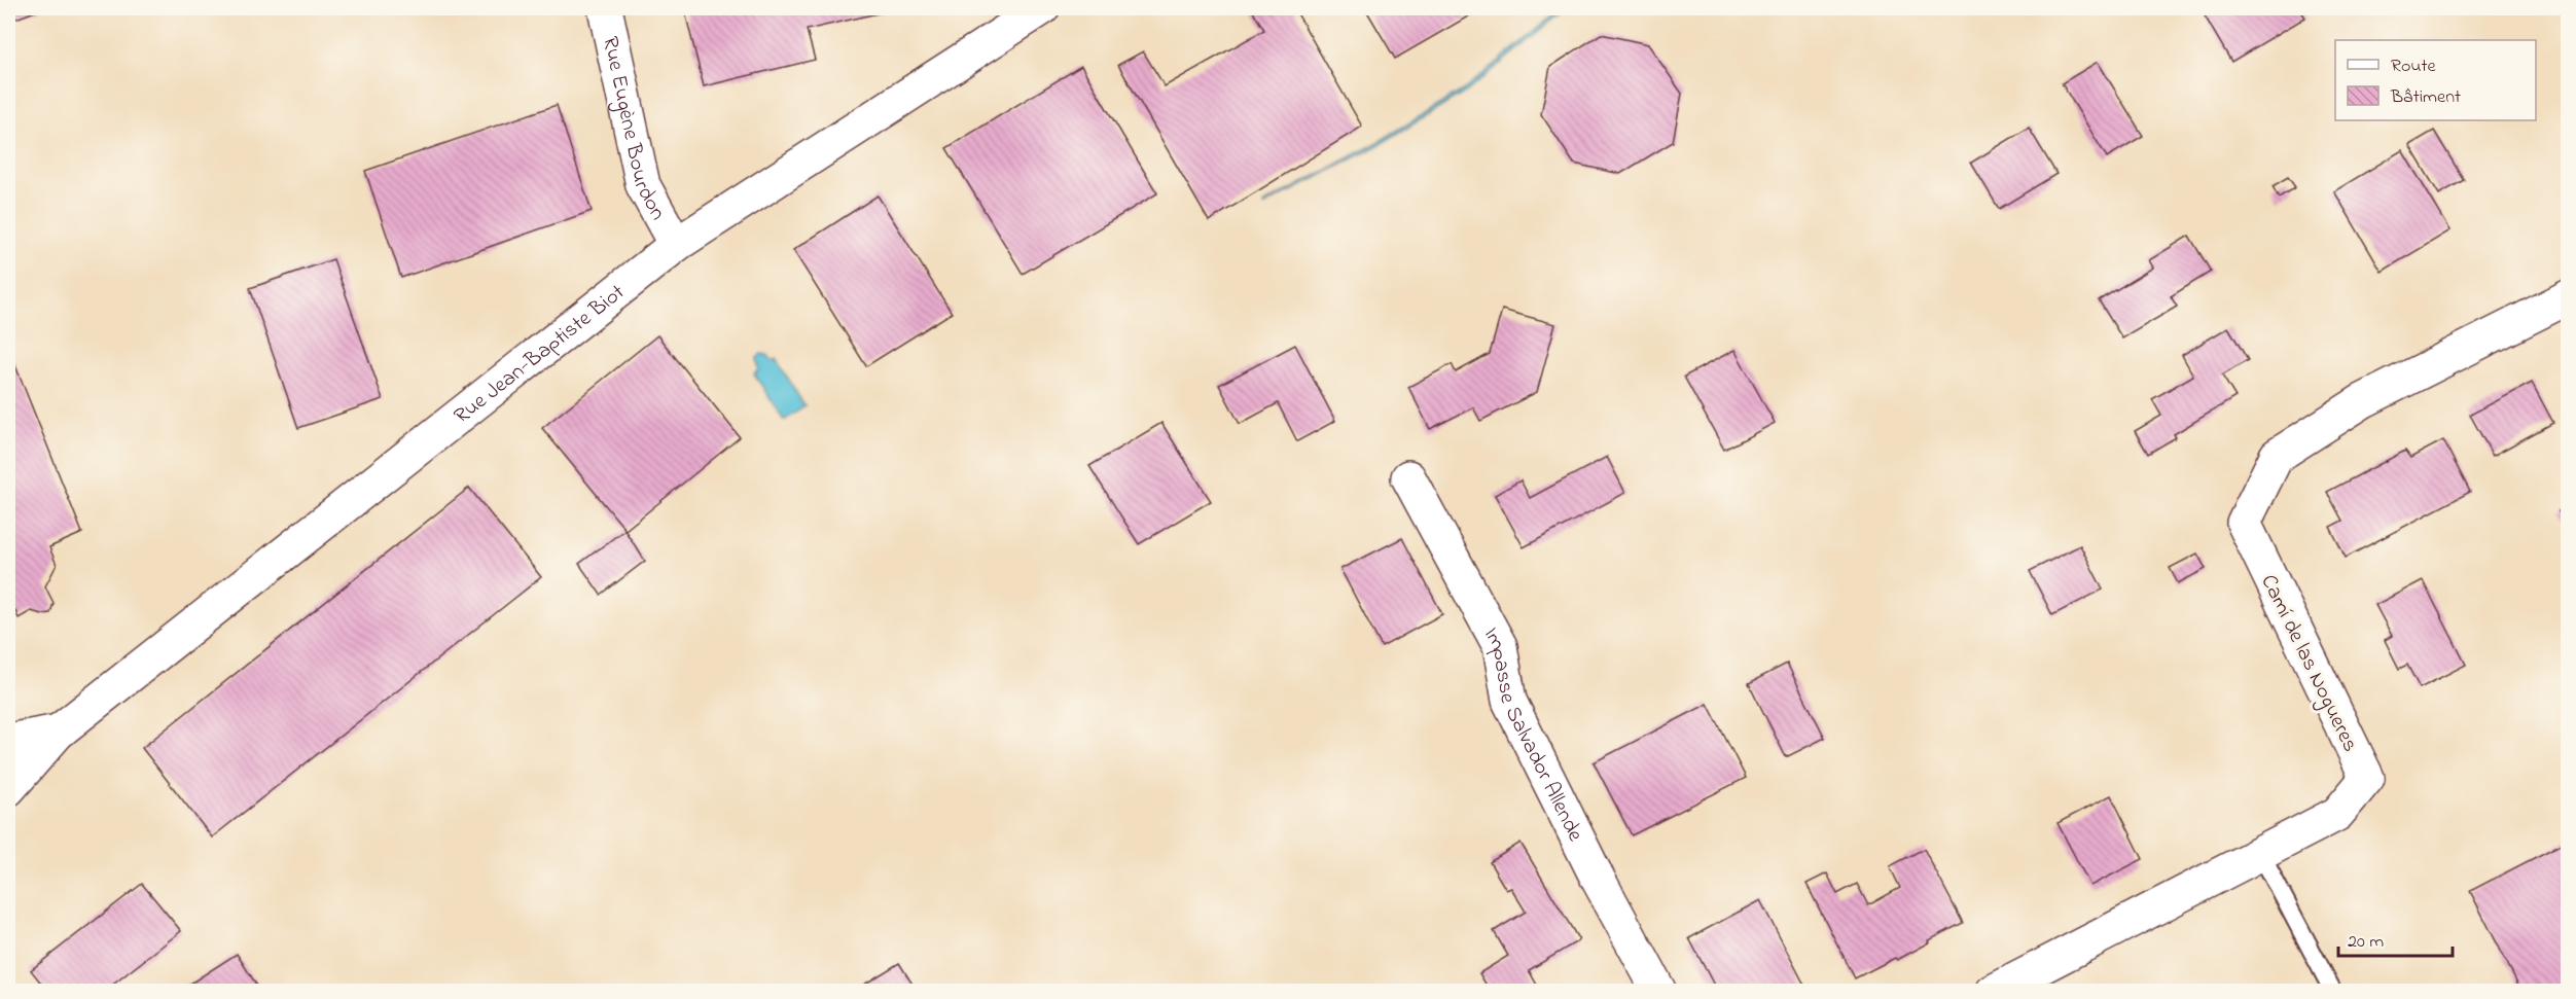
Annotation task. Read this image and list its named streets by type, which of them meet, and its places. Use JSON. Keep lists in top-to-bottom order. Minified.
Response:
{"streets":{"street":["Rue Eugène Bourdon","Rue Jean-Baptiste Biot","Camí de las Nogueres","Impasse Salvador Allende"]},"crossings":[["Rue Eugène Bourdon","Rue Jean-Baptiste Biot"]],"legend":["Route","Bâtiment"],"scale_bar":"20 m"}
